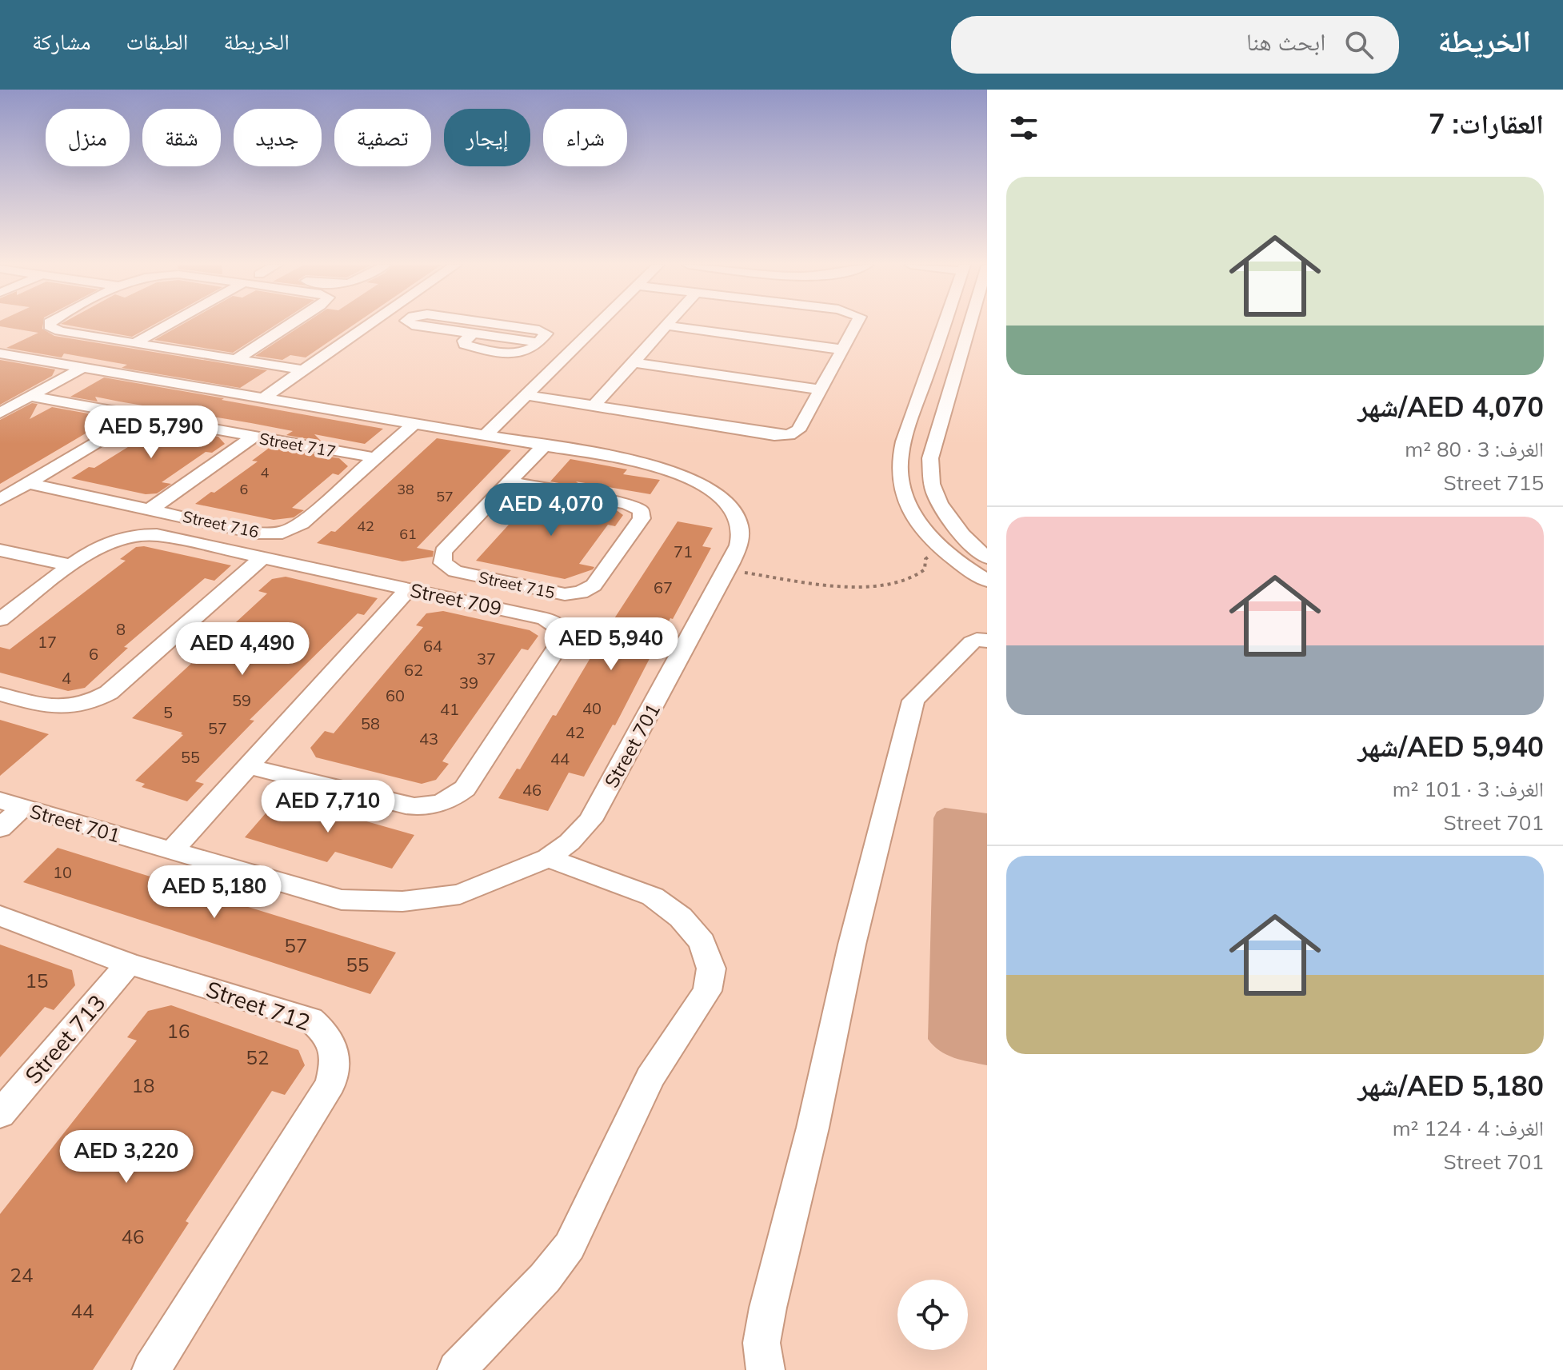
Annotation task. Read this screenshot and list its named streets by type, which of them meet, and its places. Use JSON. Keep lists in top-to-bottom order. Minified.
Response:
{"streets":{"street":["Street 717","Street 716","Street 715","Street 709","Street 701","Street 712","Street 713"]},"crossings":[["Street 717","Street 716"],["Street 716","Street 701"],["Street 715","Street 701"],["Street 712","Street 713"]],"house_numbers":["4","6","38","57","42","61","71","67","8","17","64","6","37","62","4","39","60","59","40","41","5","58","57","42","43","55","44","46","10","57","55","15","16","52","18","46","24","44"],"page":{"header":"الخريطة","search":"ابحث هنا","nav":["الخريطة","الطبقات","مشاركة"],"heading":"العقارات: 7","chip":["شراء","إيجار","تصفية","جديد","شقة","منزل"],"list":[{"name":"AED 4,070/شهر","note":"الغرف: 3 · 80 m² · Street 715"},{"name":"AED 5,940/شهر","note":"الغرف: 3 · 101 m² · Street 701"},{"name":"AED 5,180/شهر","note":"الغرف: 4 · 124 m² · Street 701"}],"price":["AED 5,790","AED 4,070","AED 5,940","AED 4,490","AED 7,710","AED 5,180","AED 3,220"]}}
